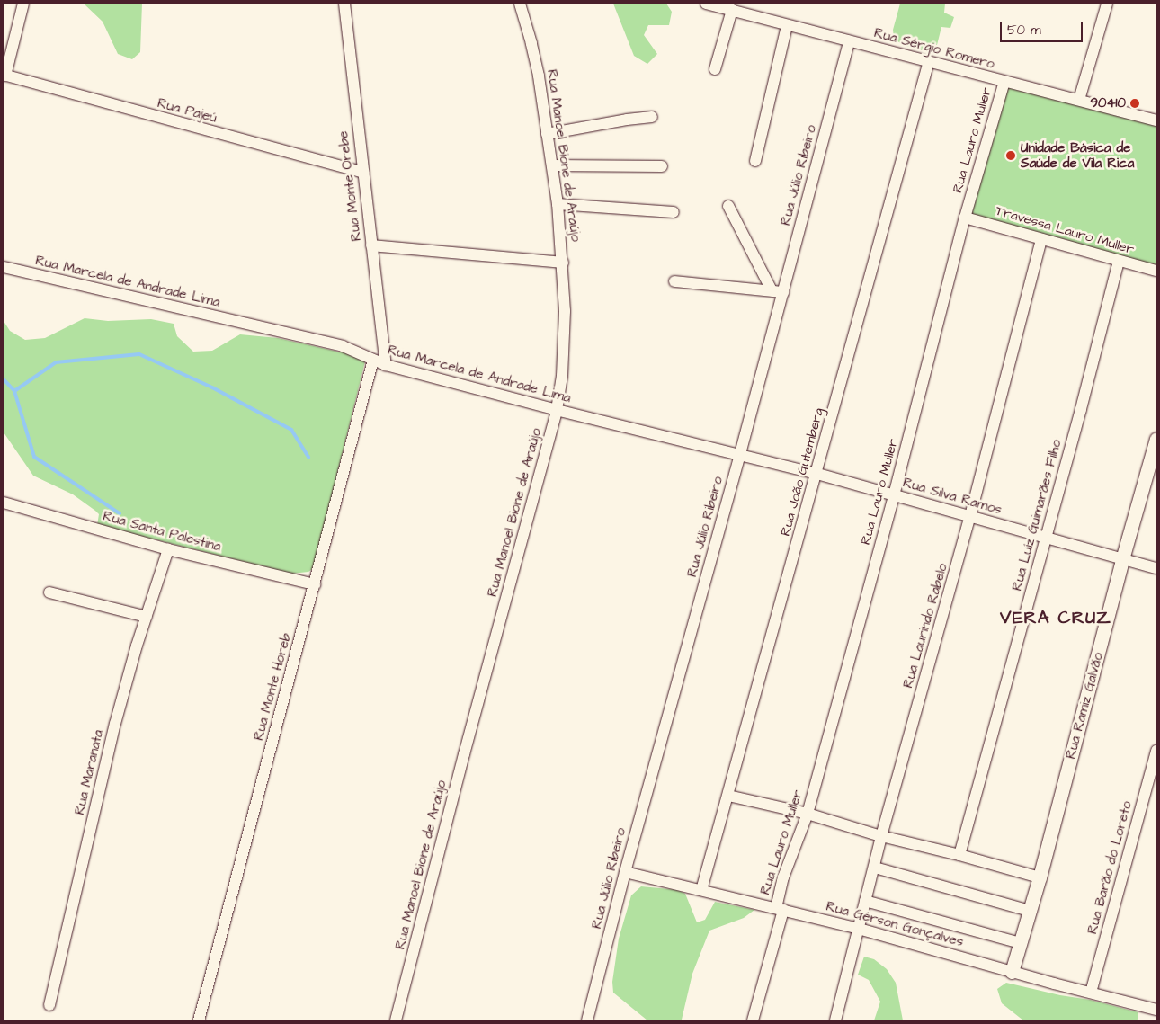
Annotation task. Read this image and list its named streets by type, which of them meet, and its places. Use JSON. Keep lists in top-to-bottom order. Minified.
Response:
{"streets":{"street":["Rua Sérgio Romero","Rua Pajeú","Rua Lauro Muller","Rua Manoel Bione de Araújo","Rua Júlio Ribeiro","Rua Monte Orebe","Travessa Lauro Muller","Rua Marcela de Andrade Lima","Rua João Gutemberg","Rua Silva Ramos","Rua Luíz Guimarães Filho","Rua Santa Palestina","Rua Laurindo Rabelo","Rua Monte Horeb","Rua Ramiz Galvão","Rua Maranata","Rua Barão do Loreto","Rua Gérson Gonçalves"]},"crossings":[["Rua Sérgio Romero","Rua Lauro Muller"],["Rua Sérgio Romero","Rua Júlio Ribeiro"],["Rua Sérgio Romero","Rua João Gutemberg"],["Rua Pajeú","Rua Monte Orebe"],["Rua Lauro Muller","Travessa Lauro Muller"],["Rua Lauro Muller","Rua Silva Ramos"],["Rua Lauro Muller","Rua Gérson Gonçalves"],["Rua Manoel Bione de Araújo","Rua Marcela de Andrade Lima"],["Rua Júlio Ribeiro","Rua Marcela de Andrade Lima"],["Rua Júlio Ribeiro","Rua Silva Ramos"],["Rua Júlio Ribeiro","Rua Gérson Gonçalves"],["Rua Monte Orebe","Rua Marcela de Andrade Lima"],["Travessa Lauro Muller","Rua Luíz Guimarães Filho"],["Travessa Lauro Muller","Rua Laurindo Rabelo"],["Rua Marcela de Andrade Lima","Rua Silva Ramos"],["Rua Marcela de Andrade Lima","Rua Monte Horeb"],["Rua João Gutemberg","Rua Silva Ramos"],["Rua João Gutemberg","Rua Gérson Gonçalves"],["Rua Silva Ramos","Rua Luíz Guimarães Filho"],["Rua Silva Ramos","Rua Laurindo Rabelo"],["Rua Silva Ramos","Rua Ramiz Galvão"],["Rua Santa Palestina","Rua Monte Horeb"],["Rua Santa Palestina","Rua Maranata"],["Rua Laurindo Rabelo","Rua Gérson Gonçalves"],["Rua Ramiz Galvão","Rua Gérson Gonçalves"],["Rua Barão do Loreto","Rua Gérson Gonçalves"]],"districts":["VERA CRUZ"],"places":["90410","Unidade Básica de Saúde de Vila Rica"],"scale_bar":"50 m"}
